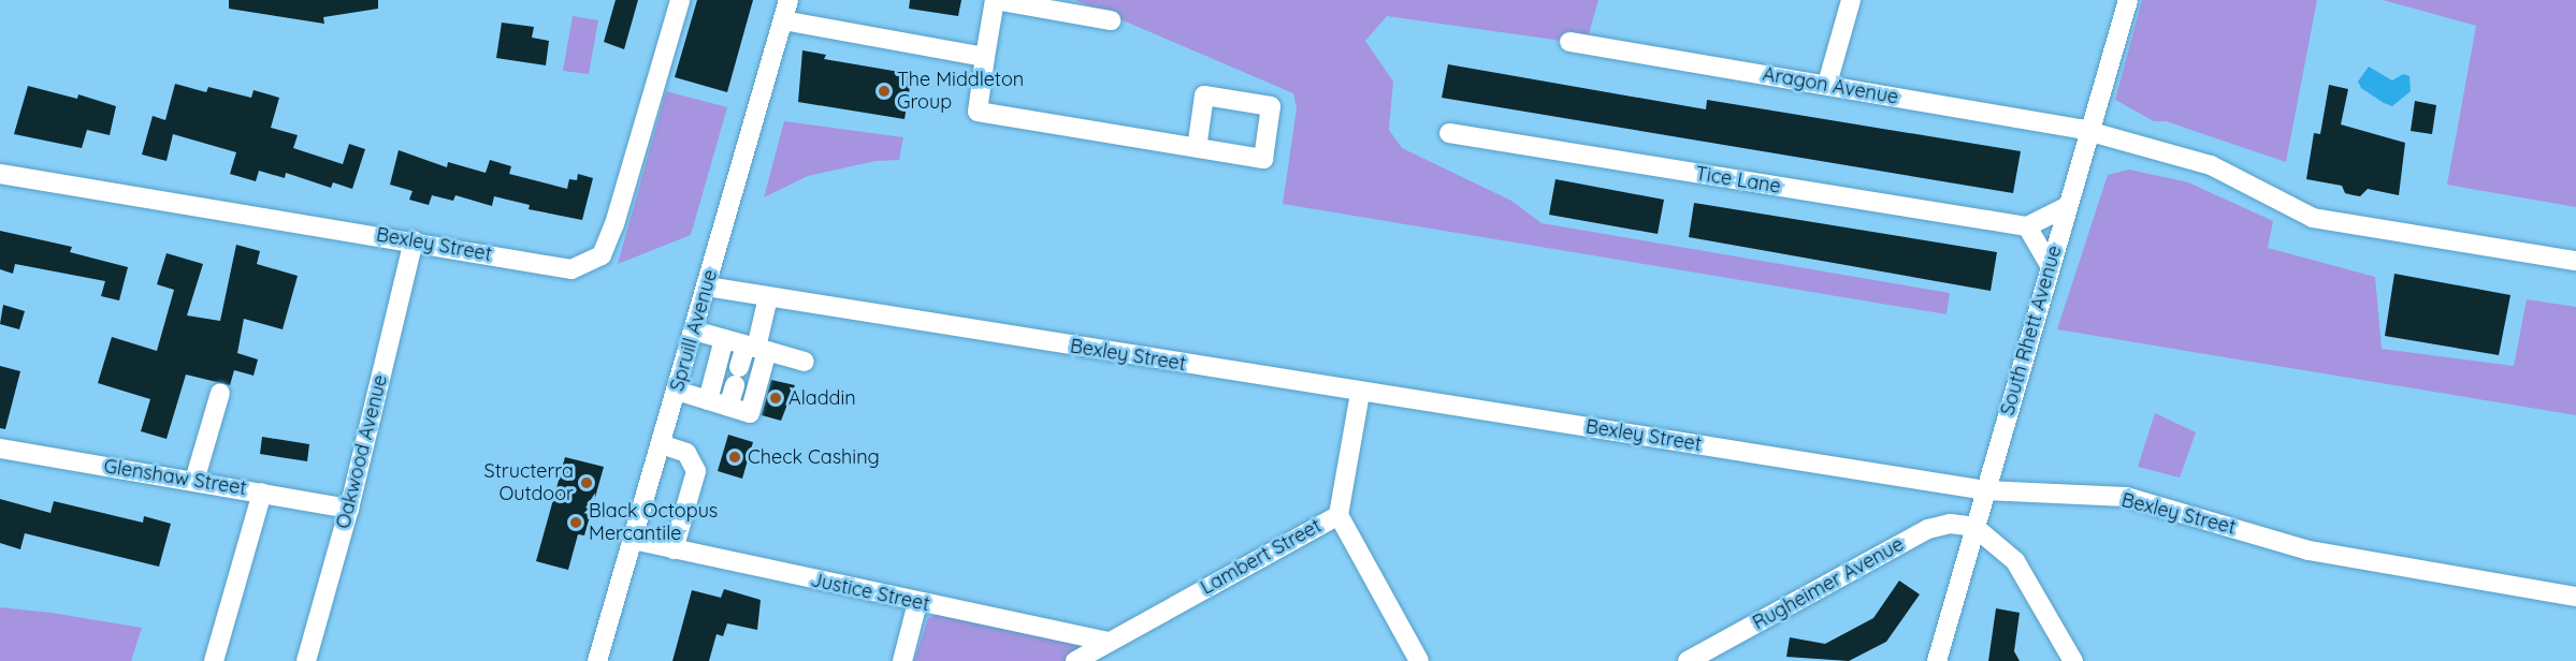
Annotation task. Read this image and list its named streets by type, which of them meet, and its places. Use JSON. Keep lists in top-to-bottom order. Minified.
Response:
{"streets":{"street":["Aragon Avenue","Tice Lane","Bexley Street","Spruill Avenue","South Rhett Avenue","Oakwood Avenue","Glenshaw Street","Lambert Street","Rugheimer Avenue","Justice Street"]},"crossings":[["Aragon Avenue","South Rhett Avenue"],["Bexley Street","Spruill Avenue"],["Bexley Street","South Rhett Avenue"],["Bexley Street","Oakwood Avenue"],["Bexley Street","Lambert Street"],["Spruill Avenue","Justice Street"],["South Rhett Avenue","Rugheimer Avenue"],["Oakwood Avenue","Glenshaw Street"],["Lambert Street","Justice Street"]],"places":["The Middleton Group","Aladdin","Check Cashing","Structerra Outdoor","Black Octopus Mercantile"]}
